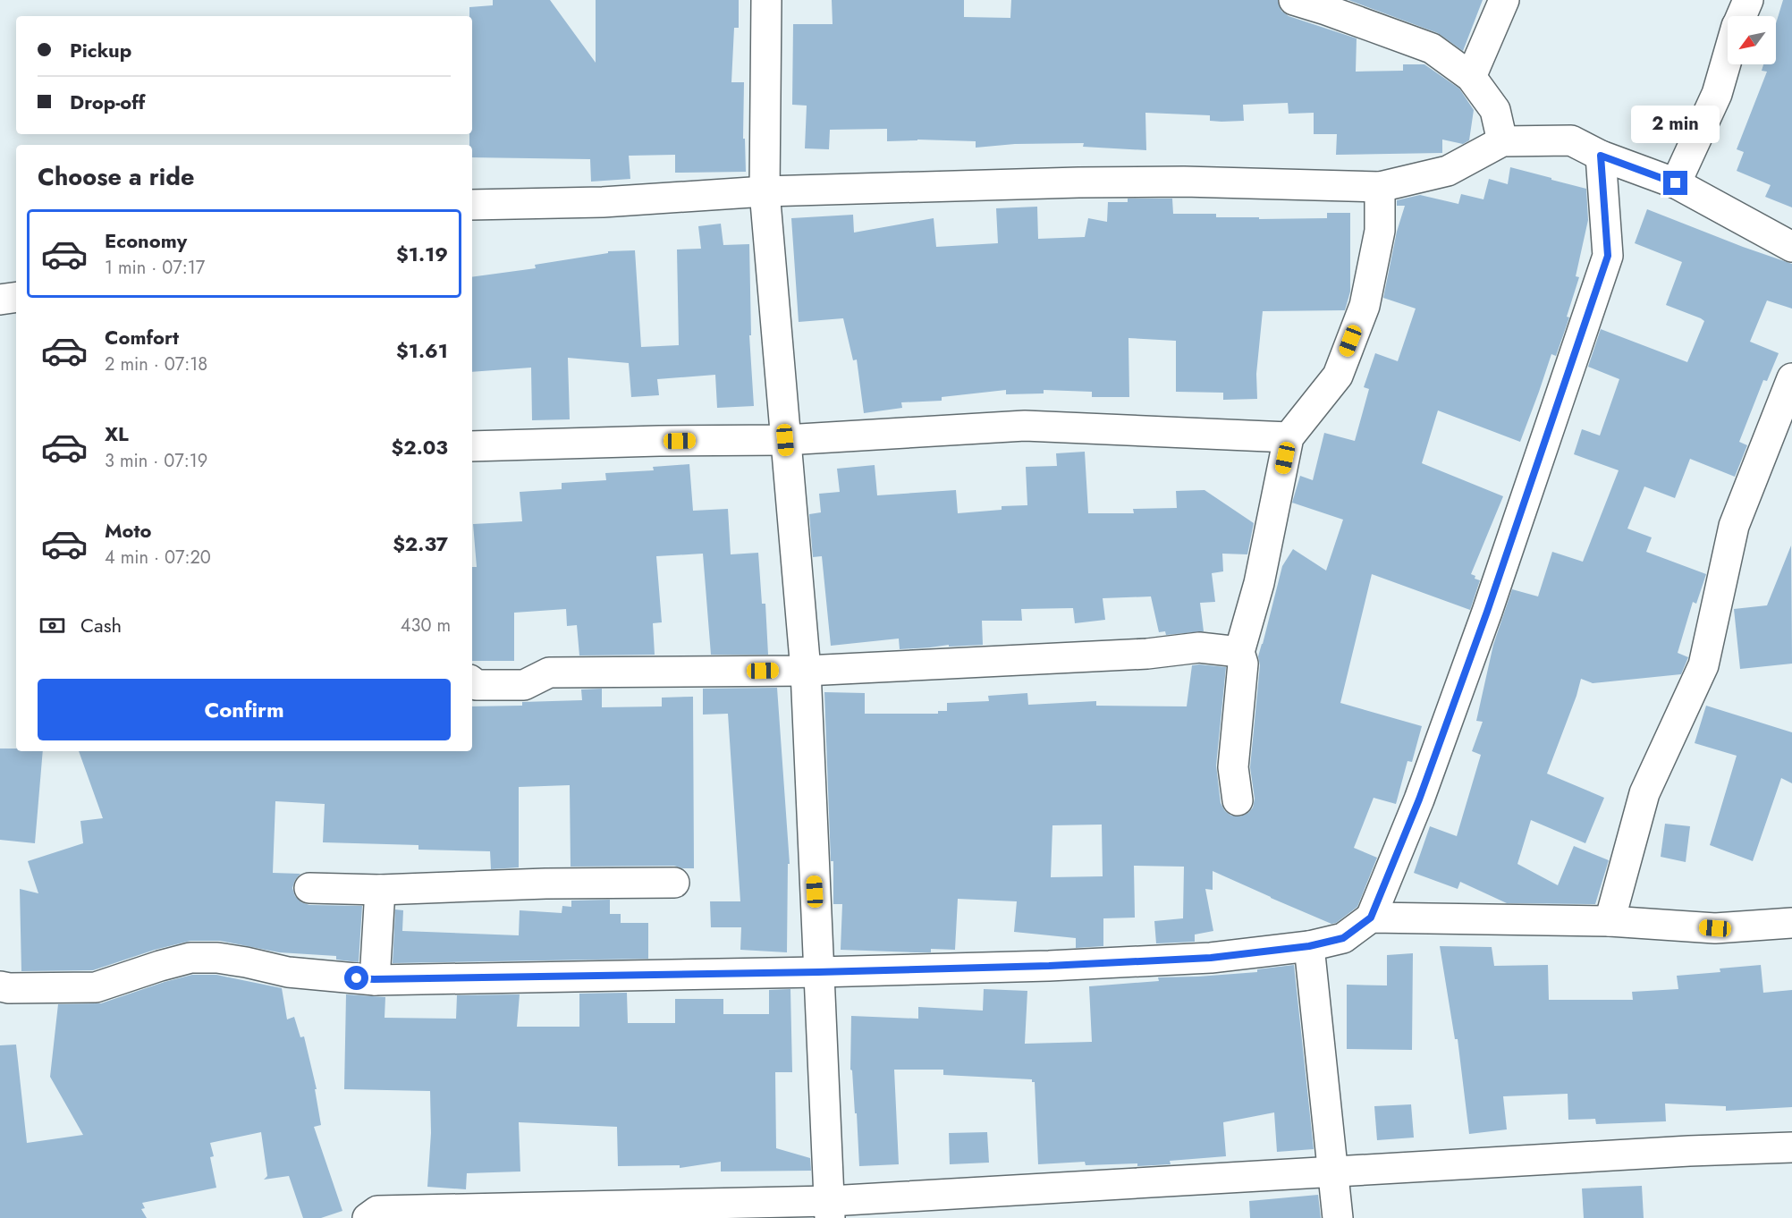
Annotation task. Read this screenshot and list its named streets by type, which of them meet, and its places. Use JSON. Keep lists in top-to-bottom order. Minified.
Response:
{"north":"bottom left","page":{"banner":["Pickup","Drop-off"],"bubble":"2 min","heading":"Choose a ride","list":[{"name":"Economy","note":"1 min · 07:17","value":"$1.19"},{"name":"Comfort","note":"2 min · 07:18","value":"$1.61"},{"name":"XL","note":"3 min · 07:19","value":"$2.03"},{"name":"Moto","note":"4 min · 07:20","value":"$2.37"}],"pay":["Cash","430 m"],"buttons":"Confirm"}}
